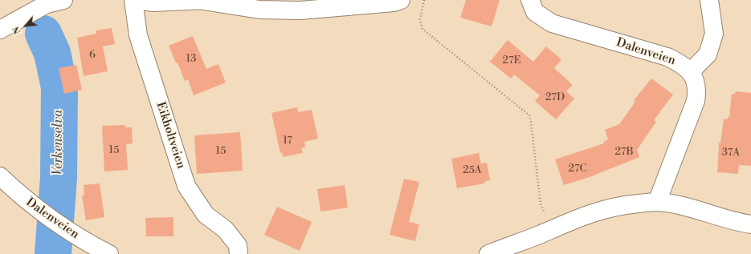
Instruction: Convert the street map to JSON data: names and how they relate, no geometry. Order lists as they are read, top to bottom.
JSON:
{
  "streets": {
    "street": ["Dalenveien", "Eikholtveien"]
  },
  "water": ["Verkenselva"],
  "house_numbers": [
    "6",
    "13",
    "27E",
    "27D",
    "17",
    "15",
    "15",
    "27B",
    "37A",
    "27C",
    "25A"
  ],
  "north": "bottom left"
}
